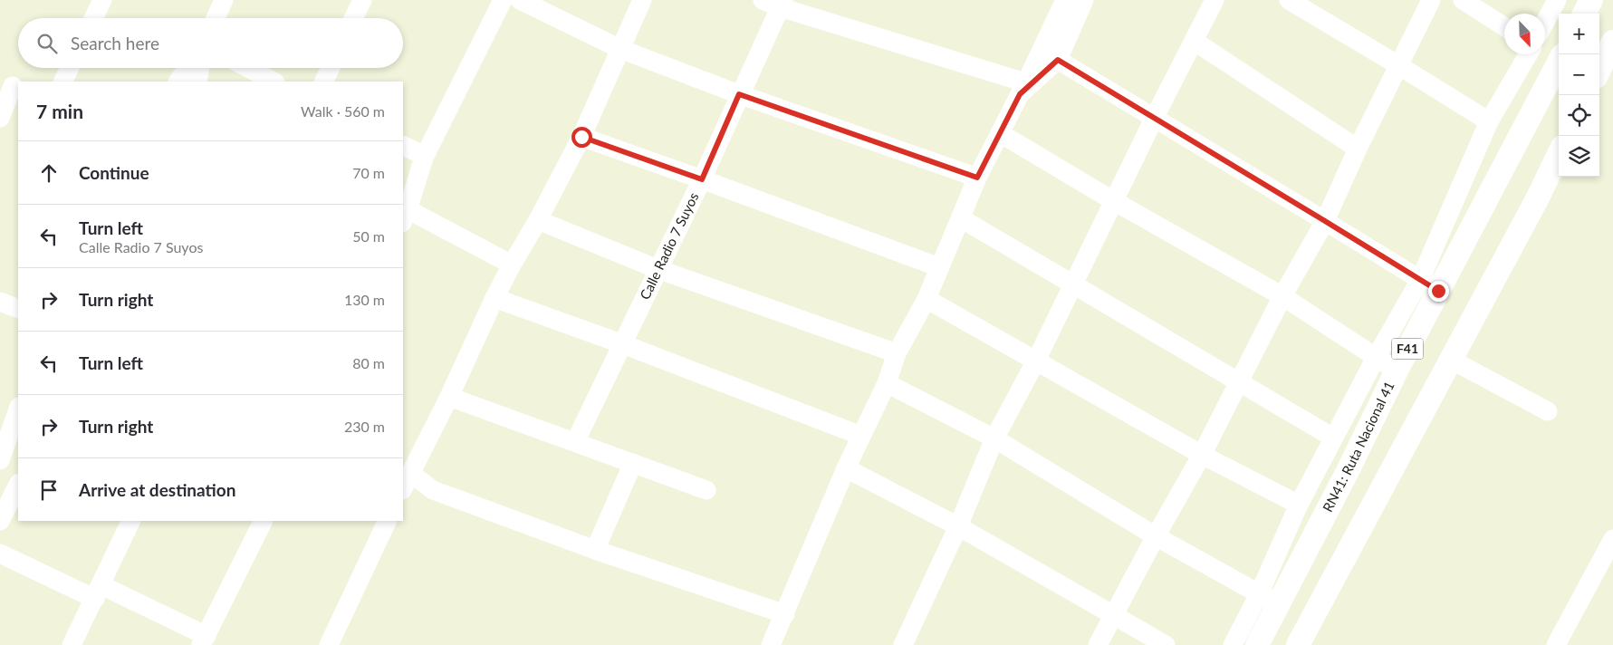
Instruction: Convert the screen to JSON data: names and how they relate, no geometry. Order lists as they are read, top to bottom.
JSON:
{
  "streets": {
    "main road": ["F41", "RN41: Ruta Nacional 41"],
    "street": ["Calle Radio 7 Suyos"]
  },
  "north": "bottom right",
  "page": {
    "map_buttons": ["+", "−"],
    "search": "Search here",
    "heading": ["7 min", "Walk · 560 m"],
    "list": [
      ["Continue", "70 m"],
      ["Turn left", "Calle Radio 7 Suyos", "50 m"],
      ["Turn right", "130 m"],
      ["Turn left", "80 m"],
      ["Turn right", "230 m"],
      "Arrive at destination"
    ]
  }
}
